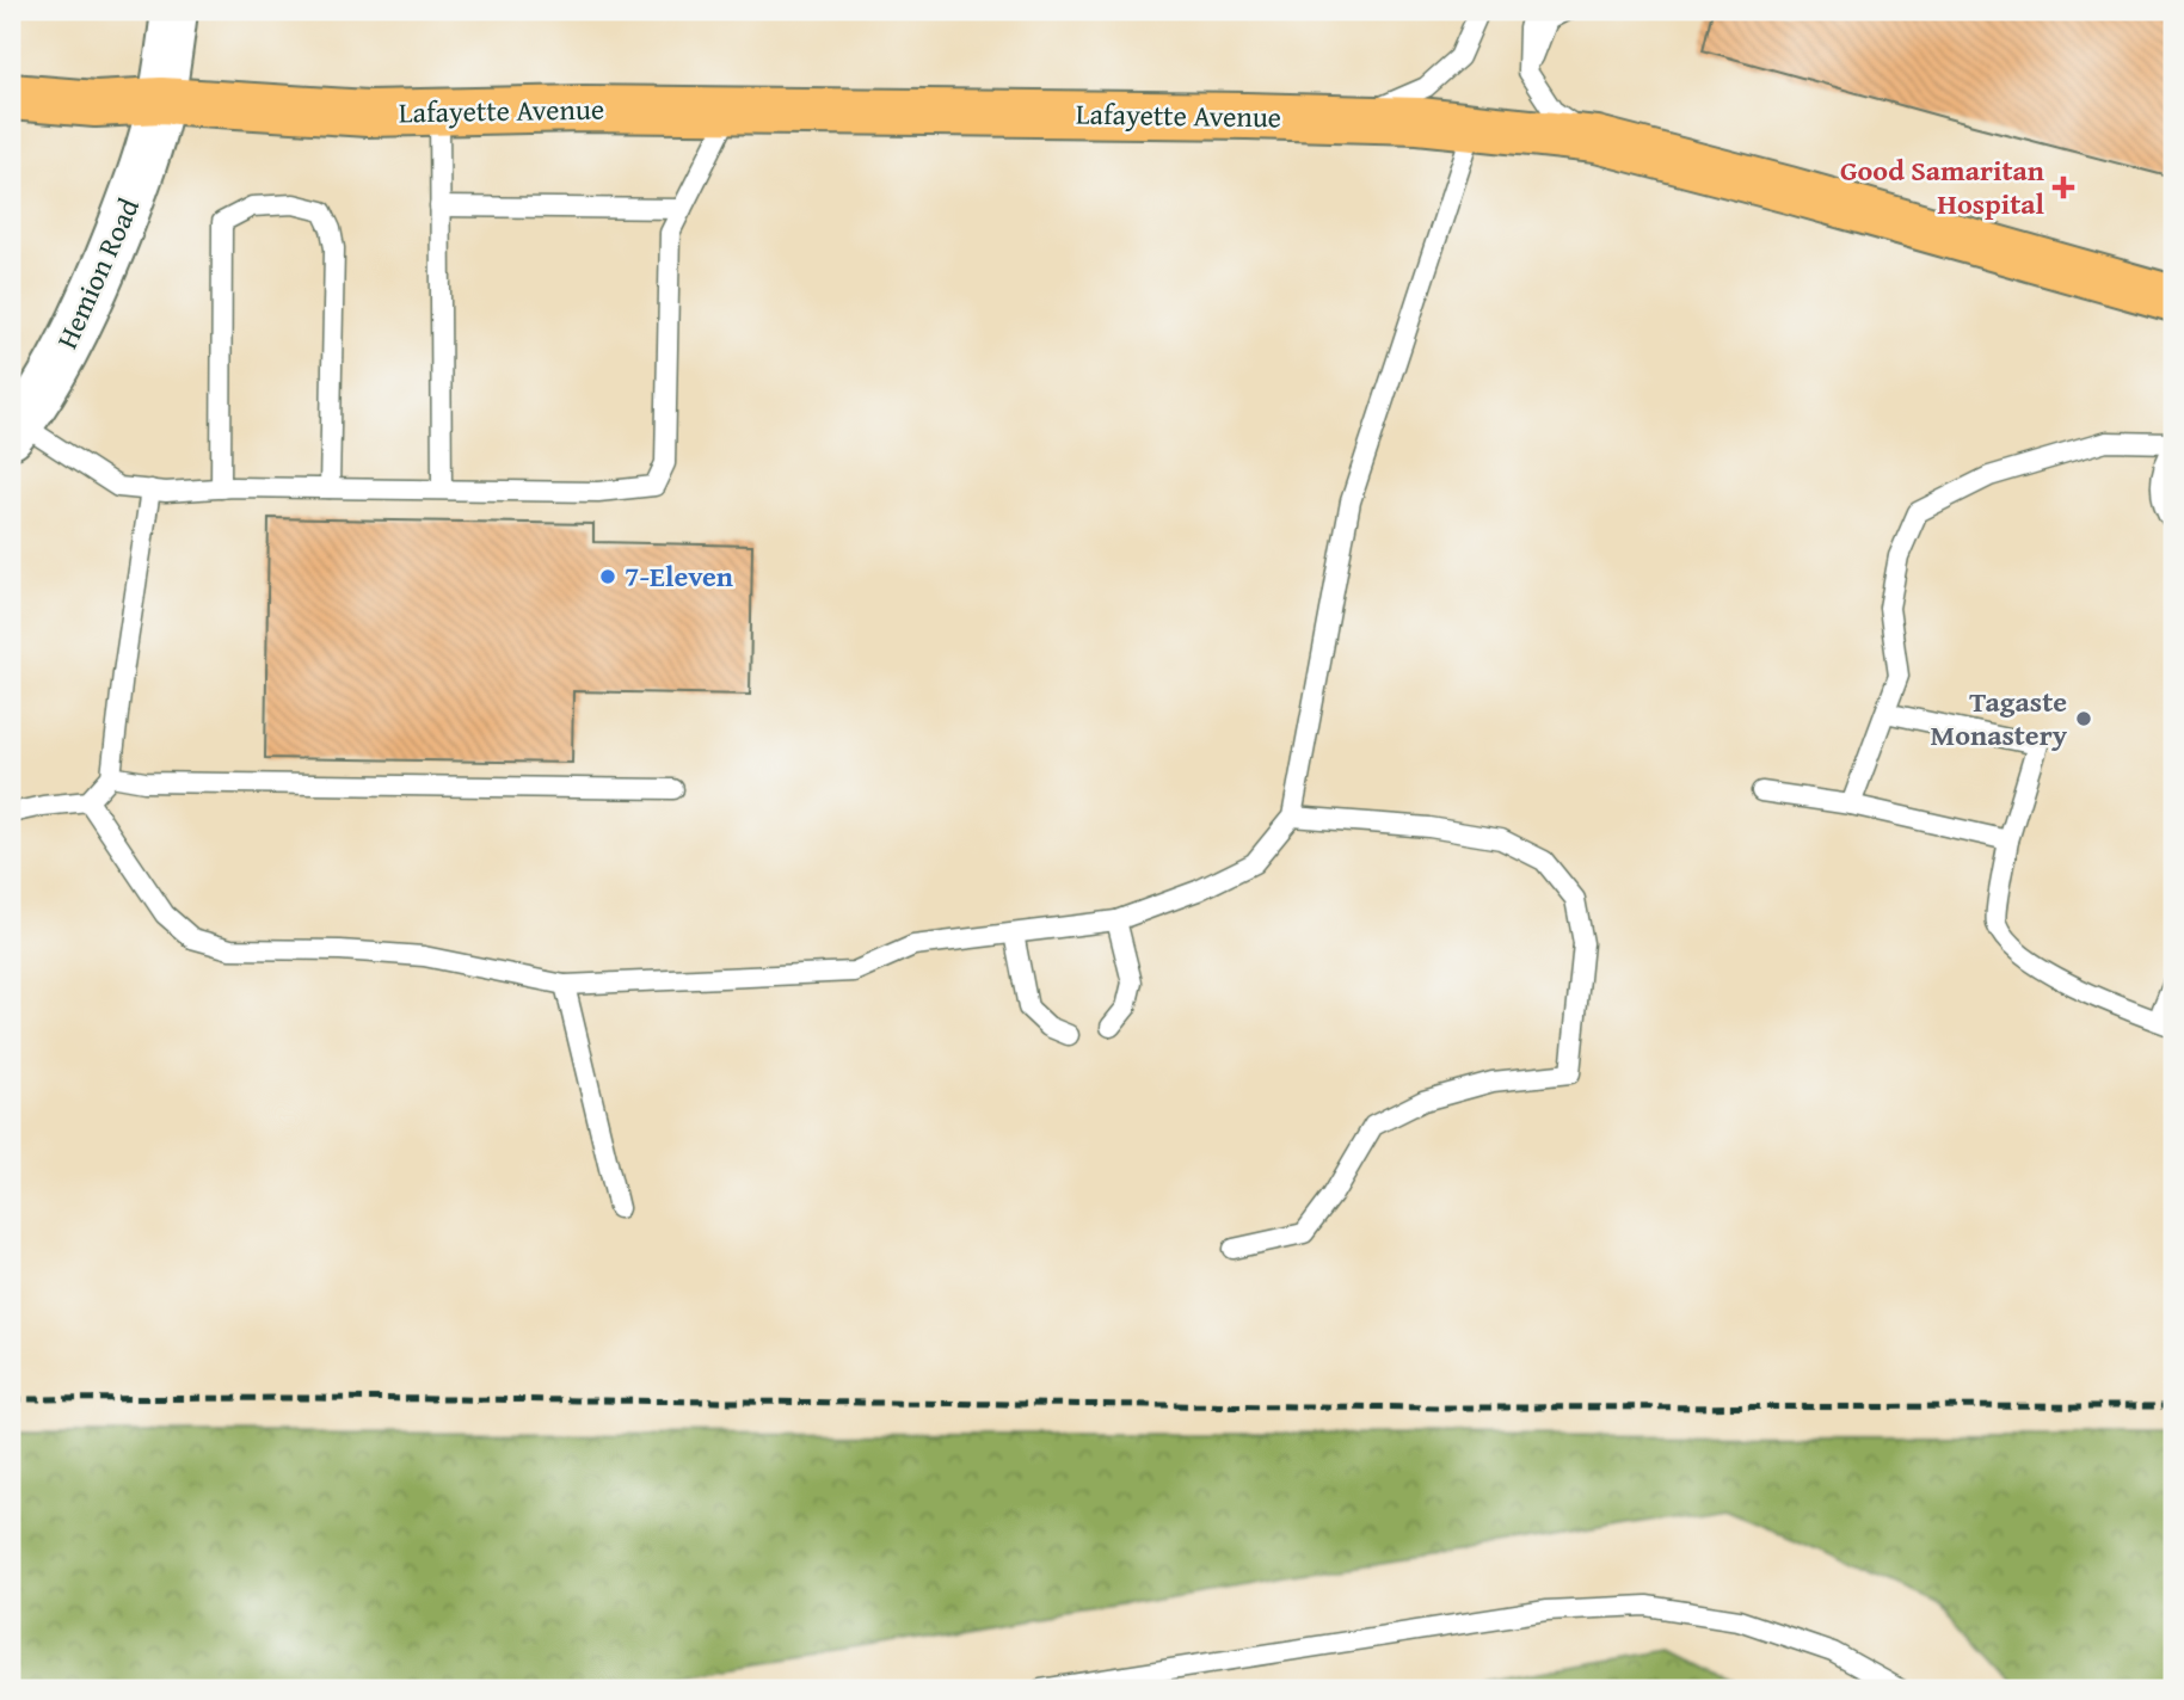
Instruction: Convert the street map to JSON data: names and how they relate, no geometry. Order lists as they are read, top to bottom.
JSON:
{
  "streets": {
    "main road": ["Lafayette Avenue"],
    "street": ["Hemion Road"]
  },
  "crossings": [
    ["Lafayette Avenue", "Hemion Road"]
  ],
  "places": {
    "health": ["Good Samaritan Hospital"],
    "other": ["7-Eleven", "Tagaste Monastery"]
  }
}
